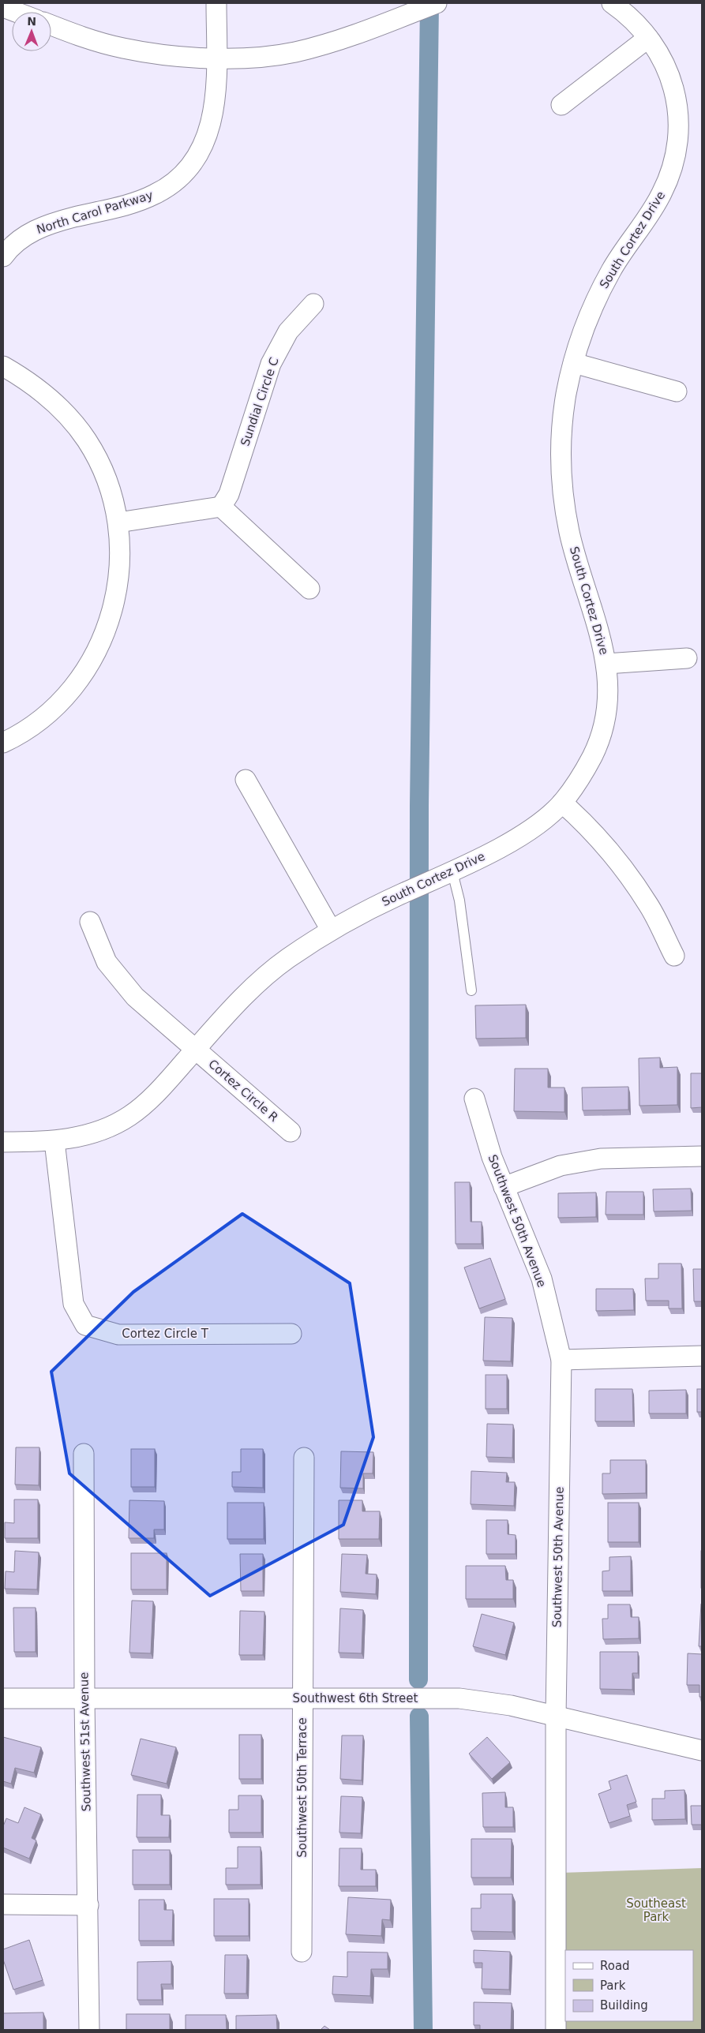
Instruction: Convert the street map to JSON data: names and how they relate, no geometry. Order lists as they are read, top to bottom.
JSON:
{
  "streets": {
    "street": [
      "North Carol Parkway",
      "South Cortez Drive",
      "Sundial Circle C",
      "Cortez Circle R",
      "Southwest 50th Avenue",
      "Cortez Circle T",
      "Southwest 6th Street",
      "Southwest 51st Avenue",
      "Southwest 50th Terrace"
    ]
  },
  "crossings": [
    ["South Cortez Drive", "Cortez Circle R"],
    ["South Cortez Drive", "Cortez Circle T"],
    ["Southwest 50th Avenue", "Southwest 6th Street"],
    ["Southwest 6th Street", "Southwest 51st Avenue"],
    ["Southwest 6th Street", "Southwest 50th Terrace"]
  ],
  "parks": ["Southeast Park"],
  "legend": ["Road", "Park", "Building"],
  "north": "top"
}
